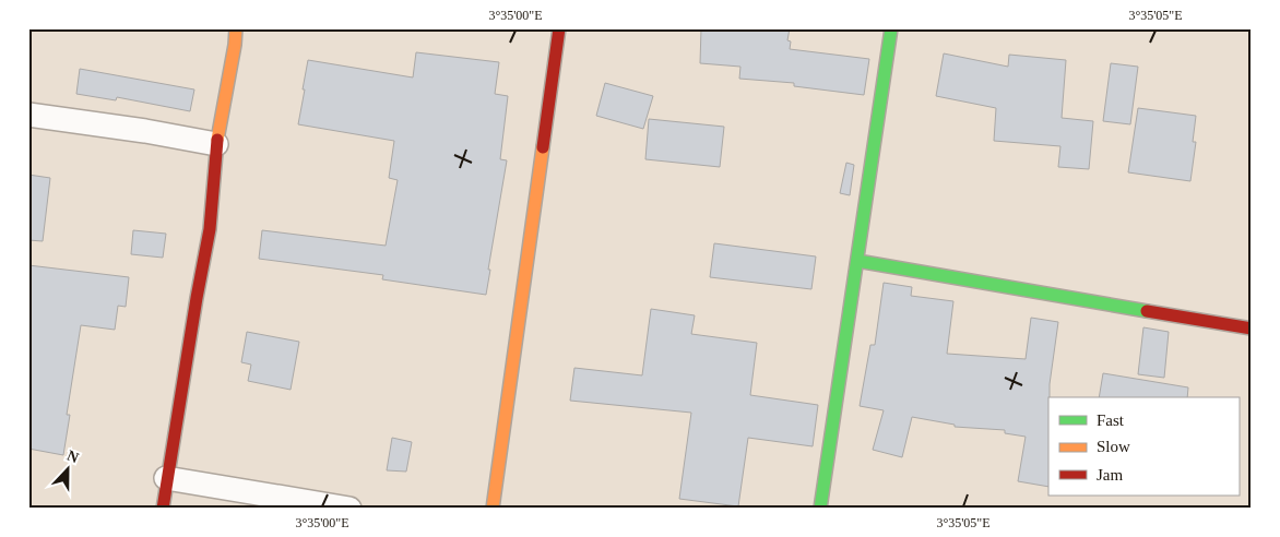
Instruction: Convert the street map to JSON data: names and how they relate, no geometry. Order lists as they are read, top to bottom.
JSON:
{
  "legend": ["Fast", "Slow", "Jam"],
  "north": "top",
  "coordinates": ["3°35'00\"E", "3°35'05\"E"]
}
